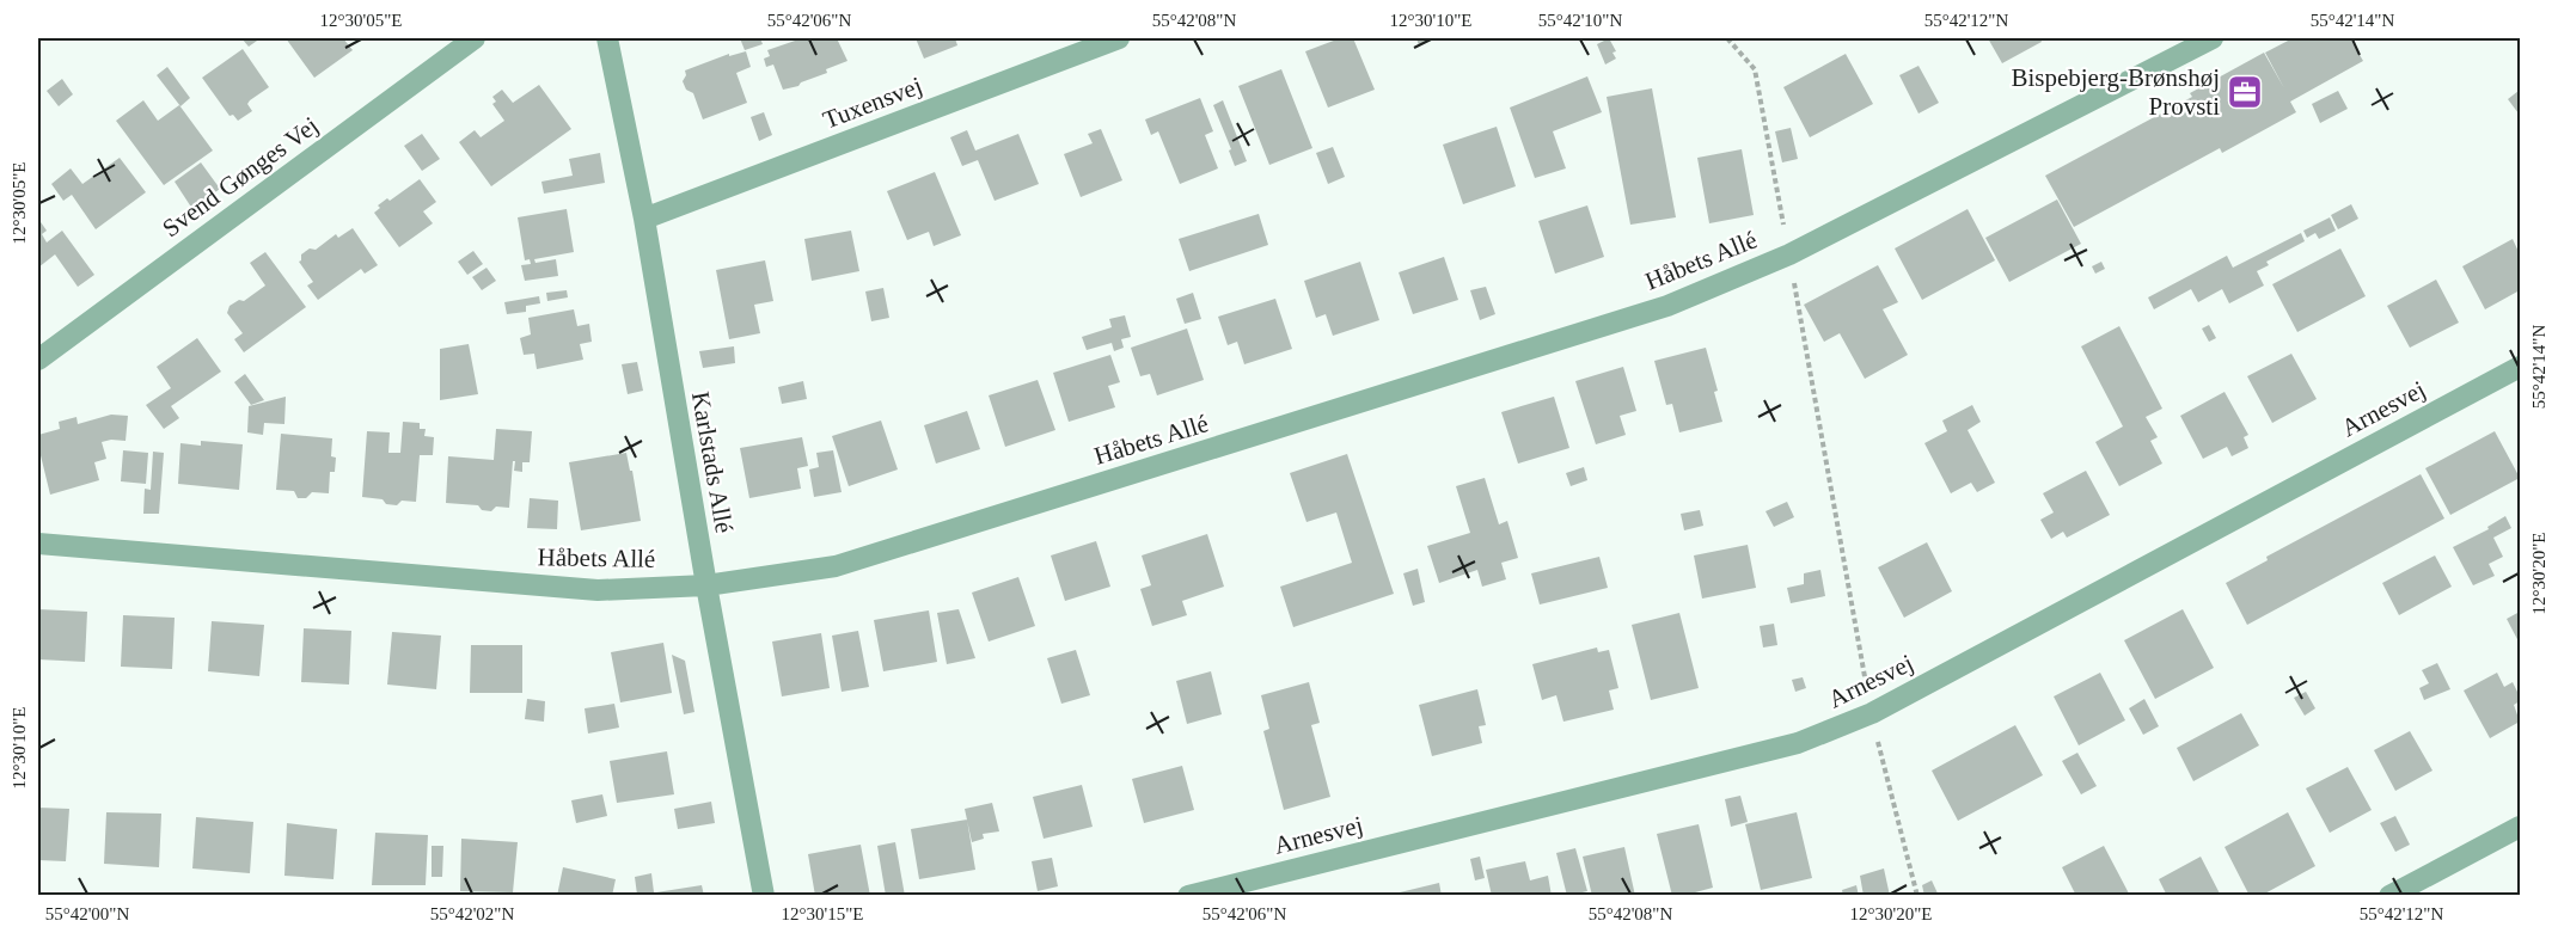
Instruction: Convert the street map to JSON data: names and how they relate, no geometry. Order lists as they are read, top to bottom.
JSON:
{
  "streets": {
    "street": [
      "Tuxensvej",
      "Svend Gønges Vej",
      "Håbets Allé",
      "Arnesvej",
      "Karlstads Allé"
    ]
  },
  "crossings": [
    ["Tuxensvej", "Karlstads Allé"],
    ["Håbets Allé", "Karlstads Allé"]
  ],
  "places": {
    "office": ["Bispebjerg-Brønshøj Provsti"]
  },
  "coordinates": [
    "12°30'05\"E",
    "55°42'06\"N",
    "55°42'08\"N",
    "12°30'10\"E",
    "55°42'10\"N",
    "55°42'12\"N",
    "55°42'14\"N",
    "12°30'20\"E",
    "55°42'00\"N",
    "55°42'02\"N",
    "12°30'15\"E"
  ]
}
